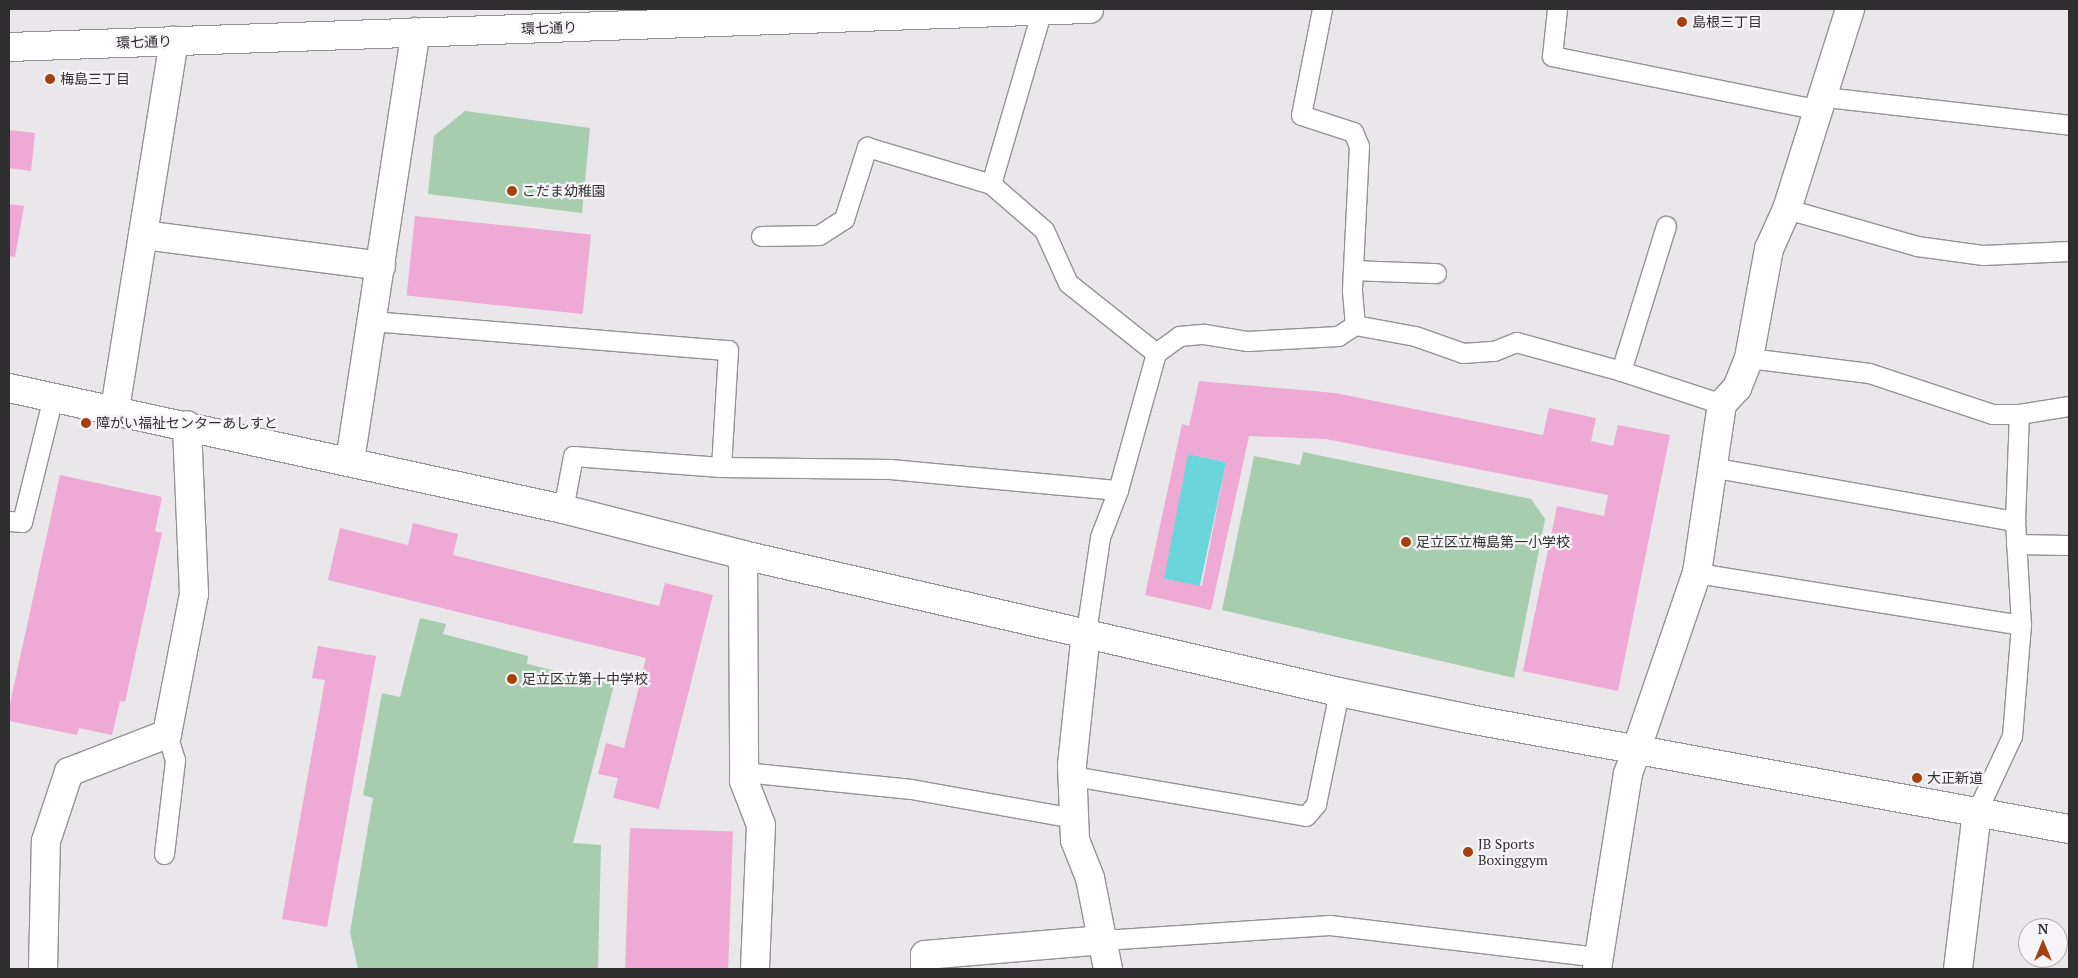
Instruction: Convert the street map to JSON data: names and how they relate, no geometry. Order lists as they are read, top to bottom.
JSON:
{
  "streets": {
    "street": ["環七通り"]
  },
  "places": [
    "島根三丁目",
    "梅島三丁目",
    "こだま幼稚園",
    "障がい福祉センターあしすと",
    "足立区立梅島第一小学校",
    "足立区立第十中学校",
    "大正新道",
    "JB Sports Boxinggym"
  ],
  "north": "top"
}
